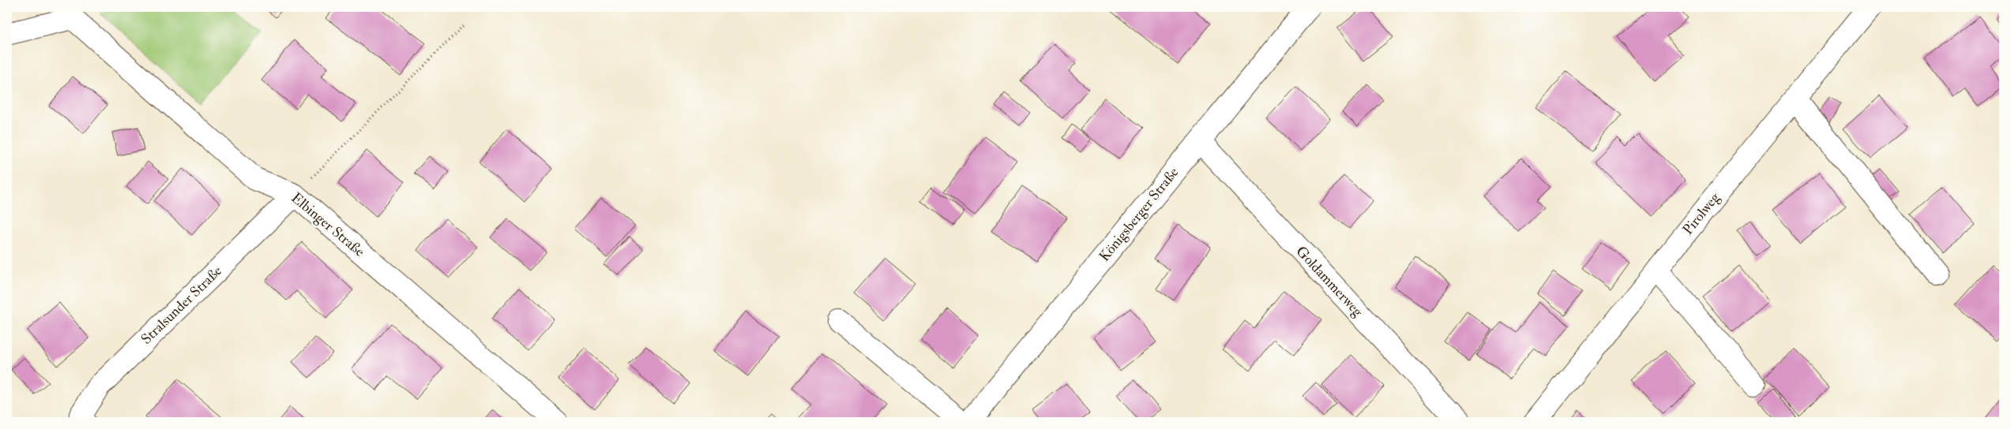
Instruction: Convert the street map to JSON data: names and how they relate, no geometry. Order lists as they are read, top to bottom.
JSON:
{
  "streets": {
    "street": [
      "Pirolweg",
      "Königsberger Straße",
      "Elbinger Straße",
      "Goldammerweg",
      "Stralsunder Straße"
    ]
  },
  "crossings": [
    ["Königsberger Straße", "Goldammerweg"],
    ["Elbinger Straße", "Stralsunder Straße"]
  ]
}
